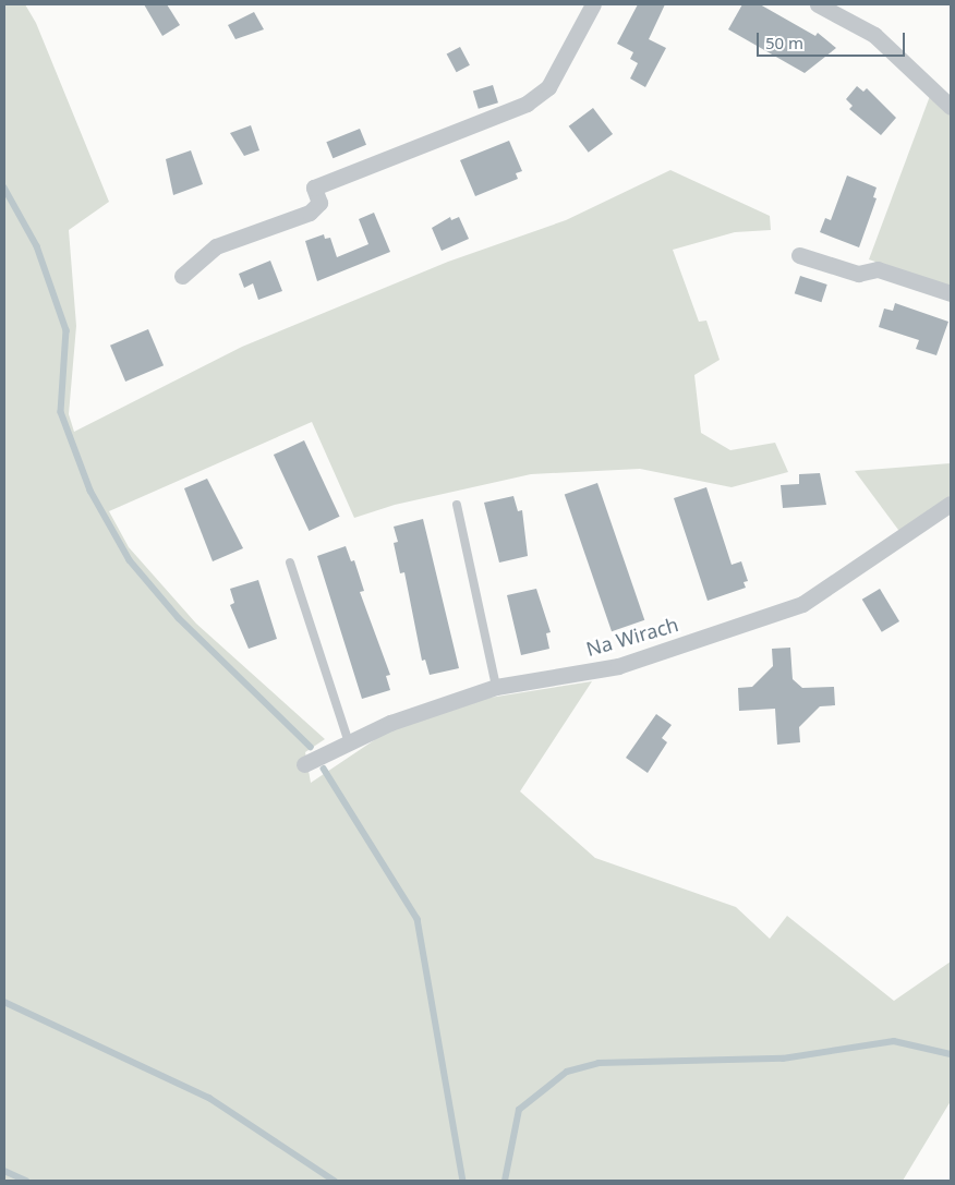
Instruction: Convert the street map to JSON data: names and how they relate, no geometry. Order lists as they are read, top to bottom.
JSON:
{
  "streets": {
    "street": ["Na Wirach"]
  },
  "scale_bar": "50 m"
}
